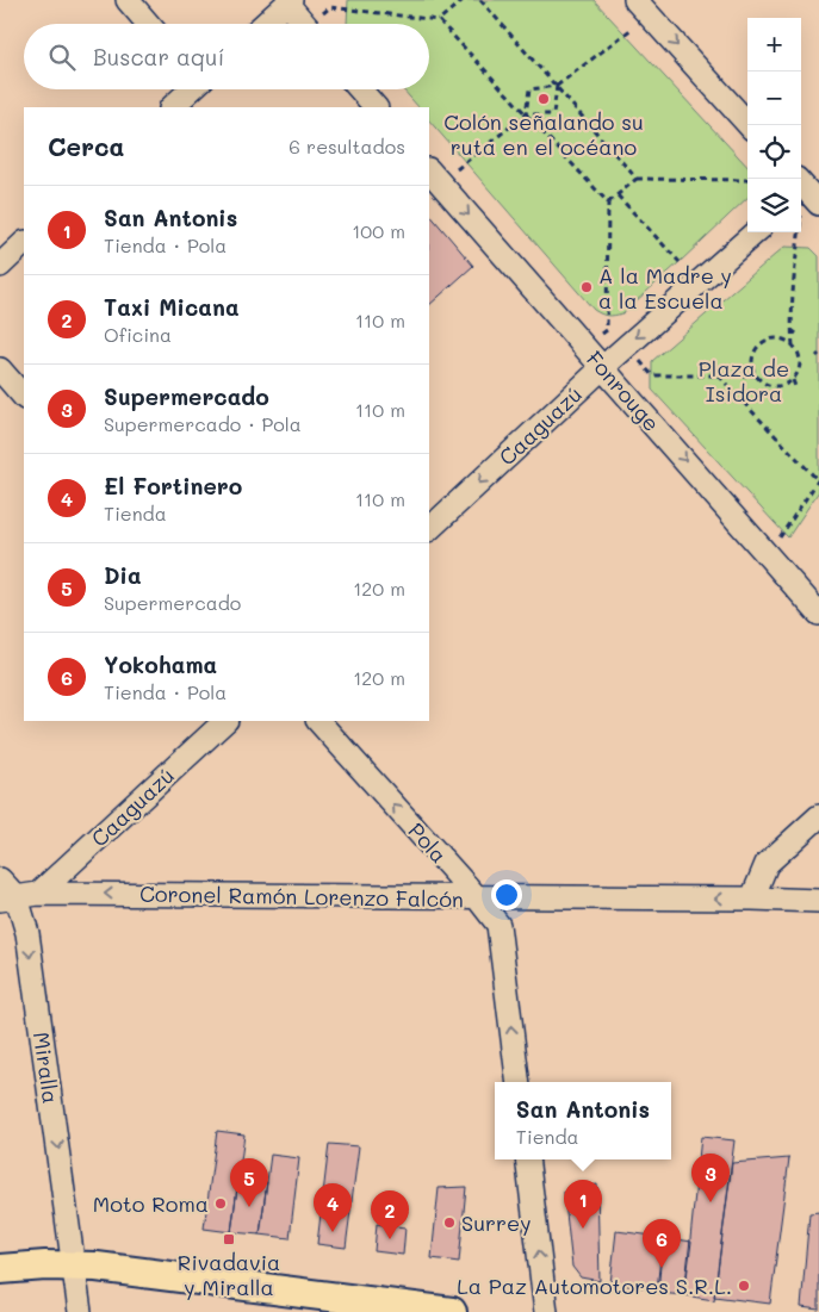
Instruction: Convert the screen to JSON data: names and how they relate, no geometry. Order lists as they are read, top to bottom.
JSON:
{
  "streets": {
    "street": [
      "Fonrouge",
      "Caaguazú",
      "Pola",
      "Coronel Ramón Lorenzo Falcón",
      "Miralla"
    ]
  },
  "crossings": [
    ["Fonrouge", "Caaguazú"],
    ["Caaguazú", "Coronel Ramón Lorenzo Falcón"],
    ["Caaguazú", "Miralla"],
    ["Pola", "Coronel Ramón Lorenzo Falcón"],
    ["Coronel Ramón Lorenzo Falcón", "Miralla"]
  ],
  "one_way": [
    "Fonrouge",
    "Caaguazú",
    "Pola",
    "Coronel Ramón Lorenzo Falcón",
    "Miralla"
  ],
  "parks": ["Plaza de Isidora"],
  "places": {
    "other": [
      "Colón señalando su ruta en el océano",
      "A la Madre y a la Escuela",
      "Moto Roma",
      "Surrey",
      "La Paz Automotores S.R.L."
    ],
    "transit": ["Rivadavia y Miralla"]
  },
  "page": {
    "map_buttons": ["+", "−"],
    "search": "Buscar aquí",
    "heading": ["Cerca", "6 resultados"],
    "list": [
      {
        "mark": "1",
        "name": "San Antonis",
        "note": "Tienda · Pola",
        "value": "100 m"
      },
      {
        "mark": "2",
        "name": "Taxi Micana",
        "note": "Oficina",
        "value": "110 m"
      },
      {
        "mark": "3",
        "name": "Supermercado",
        "note": "Supermercado · Pola",
        "value": "110 m"
      },
      {
        "mark": "4",
        "name": "El Fortinero",
        "note": "Tienda",
        "value": "110 m"
      },
      {
        "mark": "5",
        "name": "Dia",
        "note": "Supermercado",
        "value": "120 m"
      },
      {
        "mark": "6",
        "name": "Yokohama",
        "note": "Tienda · Pola",
        "value": "120 m"
      }
    ],
    "popup": ["San Antonis", "Tienda"],
    "pins": [
      "3",
      "5",
      "1",
      "4",
      "2",
      "6"
    ]
  }
}
